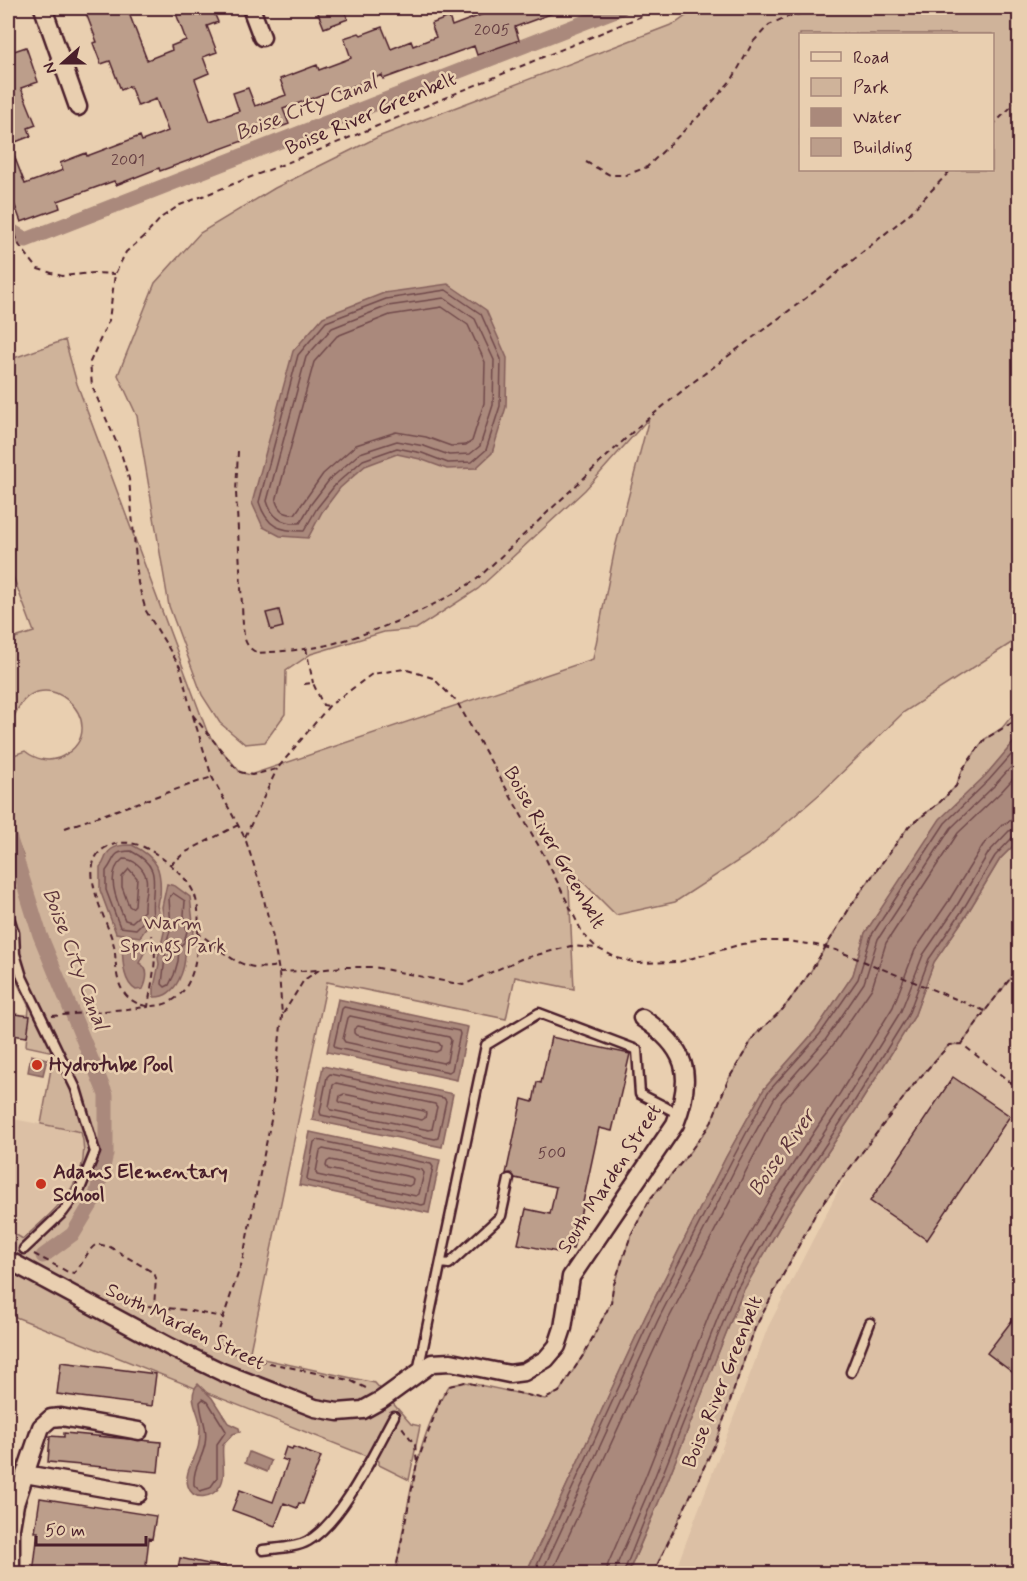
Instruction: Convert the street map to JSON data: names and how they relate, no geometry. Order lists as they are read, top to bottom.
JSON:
{
  "streets": {
    "street": ["South Marden Street"],
    "path": ["Boise River Greenbelt"]
  },
  "crossings": [
    ["Boise River Greenbelt", "South Marden Street"]
  ],
  "water": ["Boise City Canal", "Boise River"],
  "parks": ["Warm Springs Park"],
  "places": ["Hydrotube Pool", "Adams Elementary School"],
  "house_numbers": ["2005", "2001", "500"],
  "legend": [
    "Road",
    "Park",
    "Water",
    "Building"
  ],
  "scale_bar": "50 m",
  "north": "left"
}
